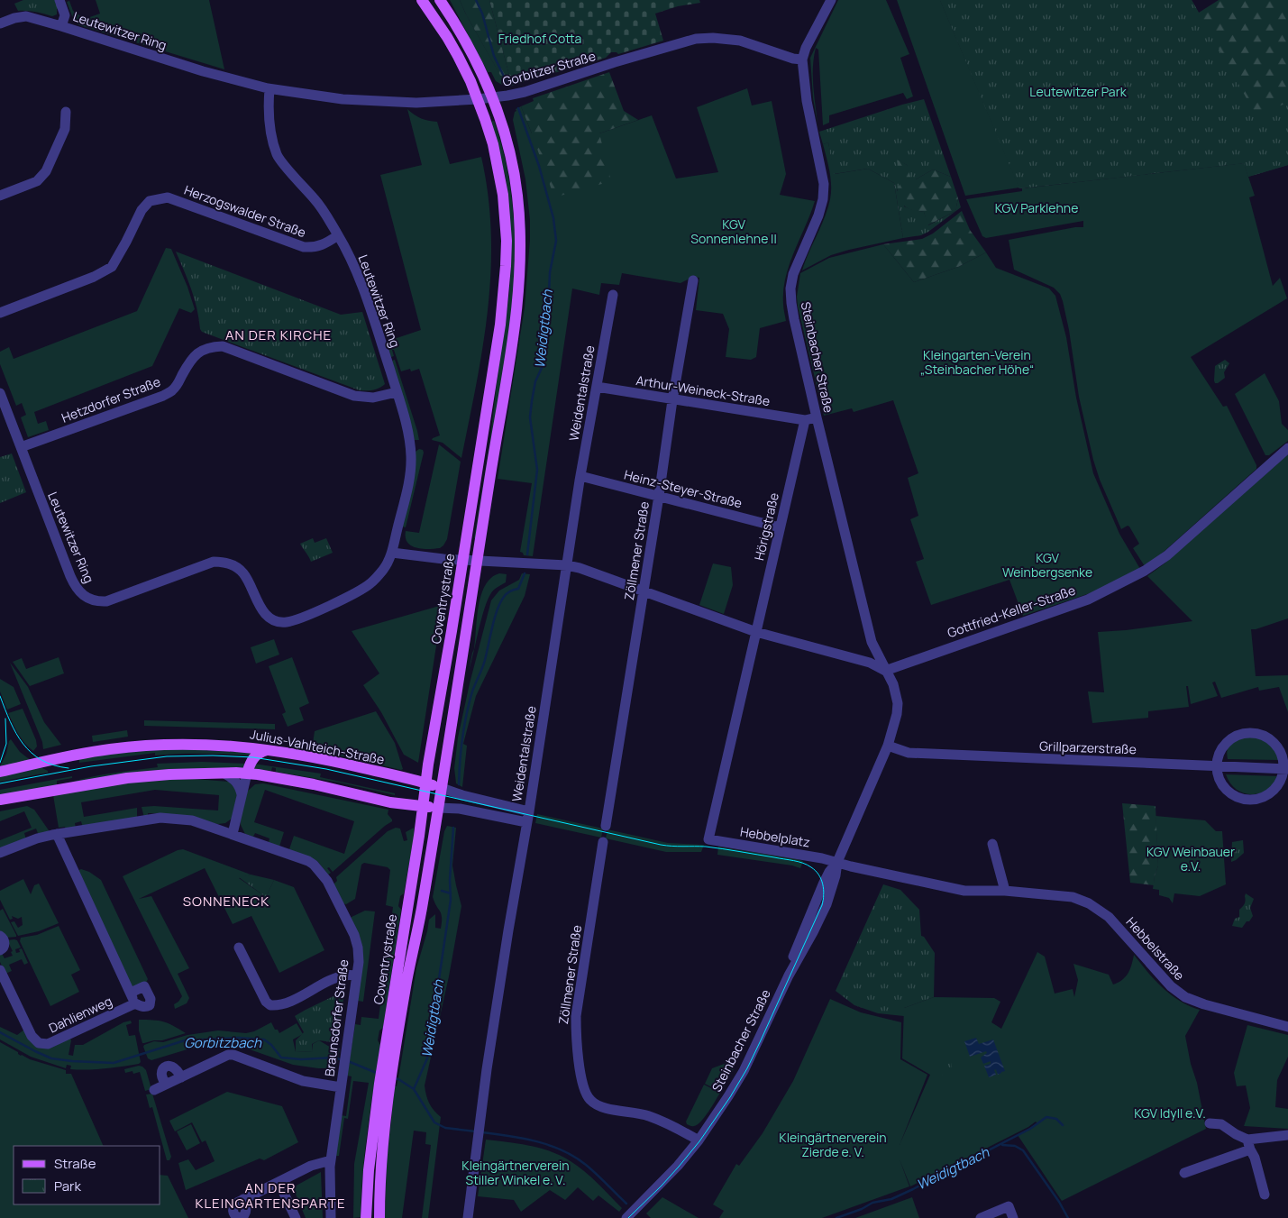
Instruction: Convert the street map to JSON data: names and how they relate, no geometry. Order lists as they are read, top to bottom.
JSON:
{
  "streets": {
    "main road": ["Coventrystraße", "Julius-Vahlteich-Straße"],
    "street": [
      "Leutewitzer Ring",
      "Gorbitzer Straße",
      "Herzogswalder Straße",
      "Steinbacher Straße",
      "Arthur-Weineck-Straße",
      "Weidentalstraße",
      "Hetzdorfer Straße",
      "Heinz-Steyer-Straße",
      "Hörigstraße",
      "Zöllmener Straße",
      "Gottfried-Keller-Straße",
      "Grillparzerstraße",
      "Hebbelplatz",
      "Hebbelstraße",
      "Dahlienweg",
      "Braunsdorfer Straße"
    ]
  },
  "crossings": [
    ["Leutewitzer Ring", "Gorbitzer Straße"],
    ["Leutewitzer Ring", "Herzogswalder Straße"],
    ["Leutewitzer Ring", "Hetzdorfer Straße"],
    ["Gorbitzer Straße", "Steinbacher Straße"],
    ["Gorbitzer Straße", "Coventrystraße"],
    ["Steinbacher Straße", "Zöllmener Straße"],
    ["Steinbacher Straße", "Gottfried-Keller-Straße"],
    ["Steinbacher Straße", "Grillparzerstraße"],
    ["Steinbacher Straße", "Hebbelplatz"],
    ["Steinbacher Straße", "Hebbelstraße"],
    ["Arthur-Weineck-Straße", "Weidentalstraße"],
    ["Arthur-Weineck-Straße", "Hörigstraße"],
    ["Arthur-Weineck-Straße", "Zöllmener Straße"],
    ["Weidentalstraße", "Heinz-Steyer-Straße"],
    ["Heinz-Steyer-Straße", "Hörigstraße"],
    ["Heinz-Steyer-Straße", "Zöllmener Straße"],
    ["Hörigstraße", "Hebbelplatz"],
    ["Coventrystraße", "Julius-Vahlteich-Straße"],
    ["Hebbelplatz", "Hebbelstraße"]
  ],
  "districts": ["AN DER KIRCHE", "SONNENECK", "AN DER KLEINGARTENSPARTE"],
  "water": ["Weidigtbach", "Gorbitzbach"],
  "parks": [
    "Friedhof Cotta",
    "Leutewitzer Park",
    "KGV Parklehne",
    "KGV Sonnenlehne II",
    "Kleingarten-Verein „Steinbacher Höhe“",
    "KGV Weinbergsenke",
    "KGV Weinbauer e.V.",
    "KGV Idyll e.V.",
    "Kleingärtnerverein Zierde e. V.",
    "Kleingärtnerverein Stiller Winkel e. V."
  ],
  "legend": ["Straße", "Park"]
}
